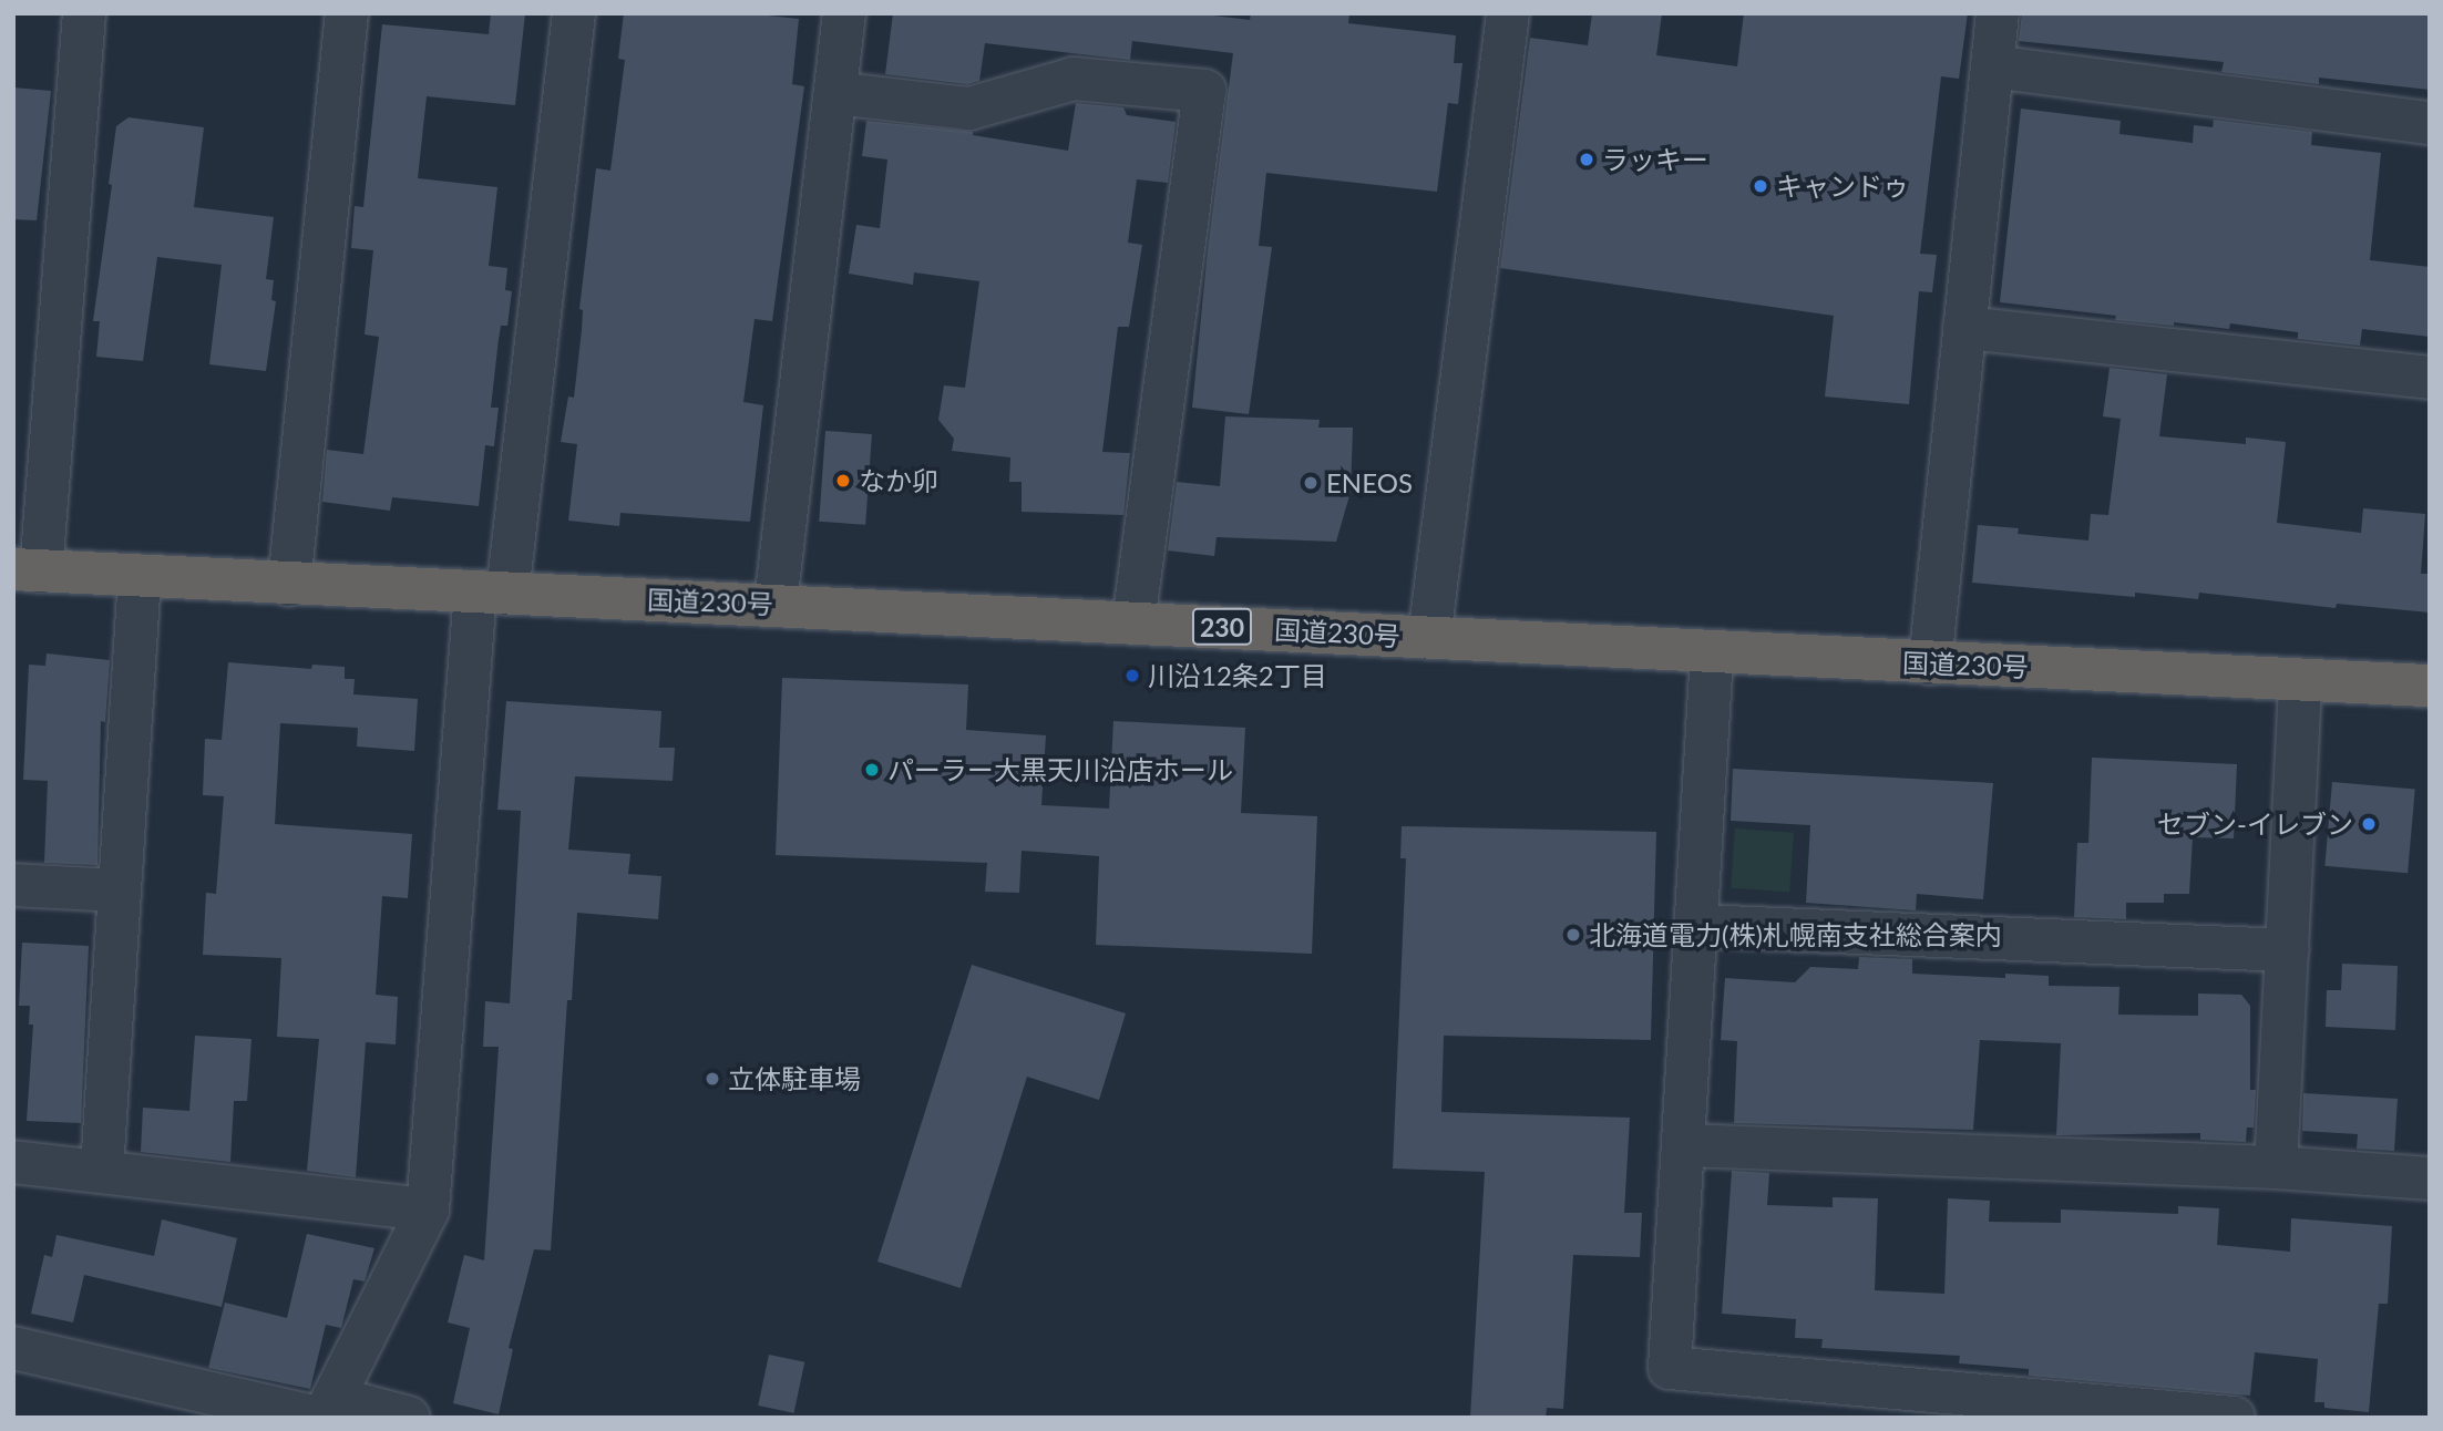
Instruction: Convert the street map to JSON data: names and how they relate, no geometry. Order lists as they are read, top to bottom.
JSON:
{
  "streets": {
    "highway": ["国道230号", "230"]
  },
  "places": [
    "ラッキー",
    "キャンドゥ",
    "なか卯",
    "ENEOS",
    "川沿12条2丁目",
    "パーラー大黒天川沿店ホール",
    "セブン-イレブン",
    "北海道電力(株)札幌南支社総合案内",
    "立体駐車場"
  ]
}
